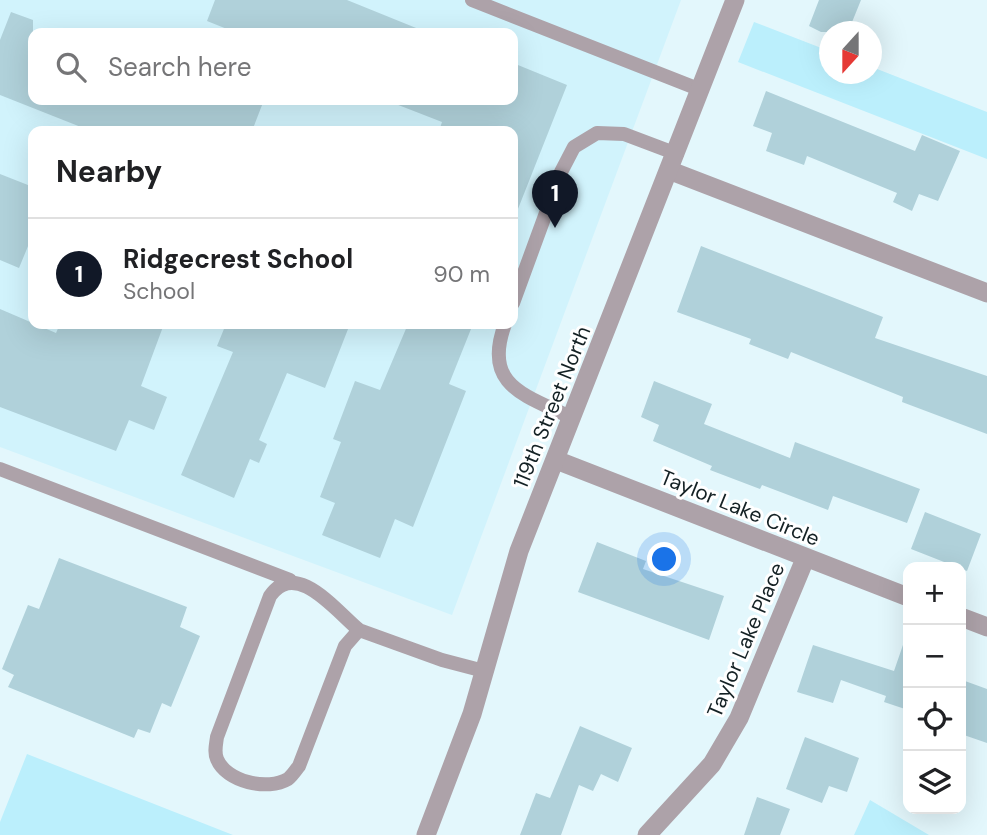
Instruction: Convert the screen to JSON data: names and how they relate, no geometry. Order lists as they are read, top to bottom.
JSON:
{
  "streets": {
    "street": ["119th Street North", "Taylor Lake Circle", "Taylor Lake Place"]
  },
  "crossings": [
    ["119th Street North", "Taylor Lake Circle"],
    ["Taylor Lake Circle", "Taylor Lake Place"]
  ],
  "north": "bottom",
  "page": {
    "search": "Search here",
    "heading": "Nearby",
    "pins": "1",
    "list": [
      {
        "mark": "1",
        "name": "Ridgecrest School",
        "note": "School",
        "value": "90 m"
      }
    ],
    "map_buttons": ["+", "−"]
  }
}
